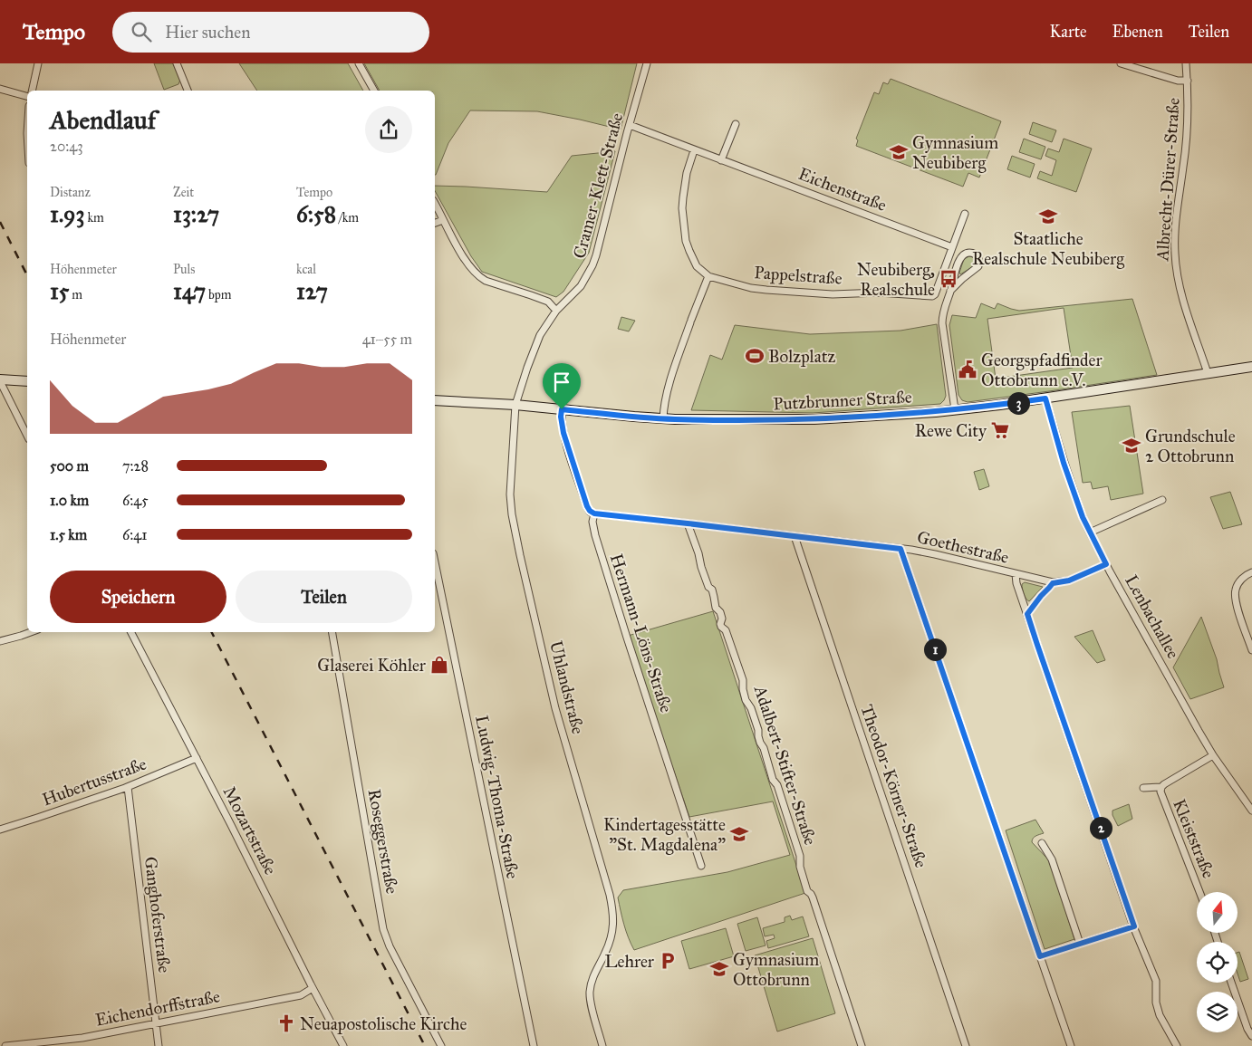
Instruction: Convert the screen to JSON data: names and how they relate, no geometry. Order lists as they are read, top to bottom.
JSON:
{
  "streets": {
    "main road": ["Putzbrunner Straße"],
    "street": [
      "Albrecht-Dürer-Straße",
      "Cramer-Klett-Straße",
      "Eichenstraße",
      "Pappelstraße",
      "Goethestraße",
      "Lenbachallee",
      "Hermann-Löns-Straße",
      "Uhlandstraße",
      "Adalbert-Stifter-Straße",
      "Hubertusstraße",
      "Theodor-Körner-Straße",
      "Ludwig-Thoma-Straße",
      "Mozartstraße",
      "Kleiststraße",
      "Roseggerstraße",
      "Ganghoferstraße",
      "Eichendorffstraße"
    ]
  },
  "crossings": [
    ["Albrecht-Dürer-Straße", "Putzbrunner Straße"],
    ["Cramer-Klett-Straße", "Eichenstraße"],
    ["Cramer-Klett-Straße", "Putzbrunner Straße"],
    ["Cramer-Klett-Straße", "Uhlandstraße"],
    ["Eichenstraße", "Pappelstraße"],
    ["Putzbrunner Straße", "Lenbachallee"],
    ["Putzbrunner Straße", "Hermann-Löns-Straße"],
    ["Putzbrunner Straße", "Uhlandstraße"],
    ["Goethestraße", "Lenbachallee"],
    ["Goethestraße", "Hermann-Löns-Straße"],
    ["Goethestraße", "Adalbert-Stifter-Straße"],
    ["Goethestraße", "Theodor-Körner-Straße"],
    ["Lenbachallee", "Kleiststraße"],
    ["Hubertusstraße", "Mozartstraße"],
    ["Hubertusstraße", "Ganghoferstraße"],
    ["Mozartstraße", "Eichendorffstraße"],
    ["Ganghoferstraße", "Eichendorffstraße"]
  ],
  "places": {
    "school or university": [
      "Gymnasium Neubiberg",
      "Staatliche Realschule Neubiberg",
      "Grundschule 2 Ottobrunn",
      "Kindertagesstätte \"St. Magdalena\"",
      "Gymnasium Ottobrunn"
    ],
    "bus stop": ["Neubiberg, Realschule"],
    "sports": ["Bolzplatz"],
    "public building": ["Georgspfadfinder Ottobrunn e.V."],
    "supermarket": ["Rewe City"],
    "shop": ["Glaserei Köhler"],
    "parking": ["Lehrer"],
    "church": ["Neuapostolische Kirche"]
  },
  "north": "top",
  "page": {
    "header": "Tempo",
    "search": "Hier suchen",
    "nav": ["Karte", "Ebenen", "Teilen"],
    "heading": ["Abendlauf", "20:43"],
    "stats": [
      ["Distanz", "1.93 km"],
      ["Zeit", "13:27"],
      ["Tempo", "6:58 /km"],
      ["Höhenmeter", "15 m"],
      ["Puls", "147 bpm"],
      ["kcal", "127"]
    ],
    "chart": ["Höhenmeter", "41–55 m"],
    "pins": ["3", "1", "2"],
    "list": [
      {
        "name": "500 m",
        "note": "7:28"
      },
      {
        "name": "1.0 km",
        "note": "6:45"
      },
      {
        "name": "1.5 km",
        "note": "6:41"
      }
    ],
    "buttons": ["Speichern", "Teilen"]
  }
}
